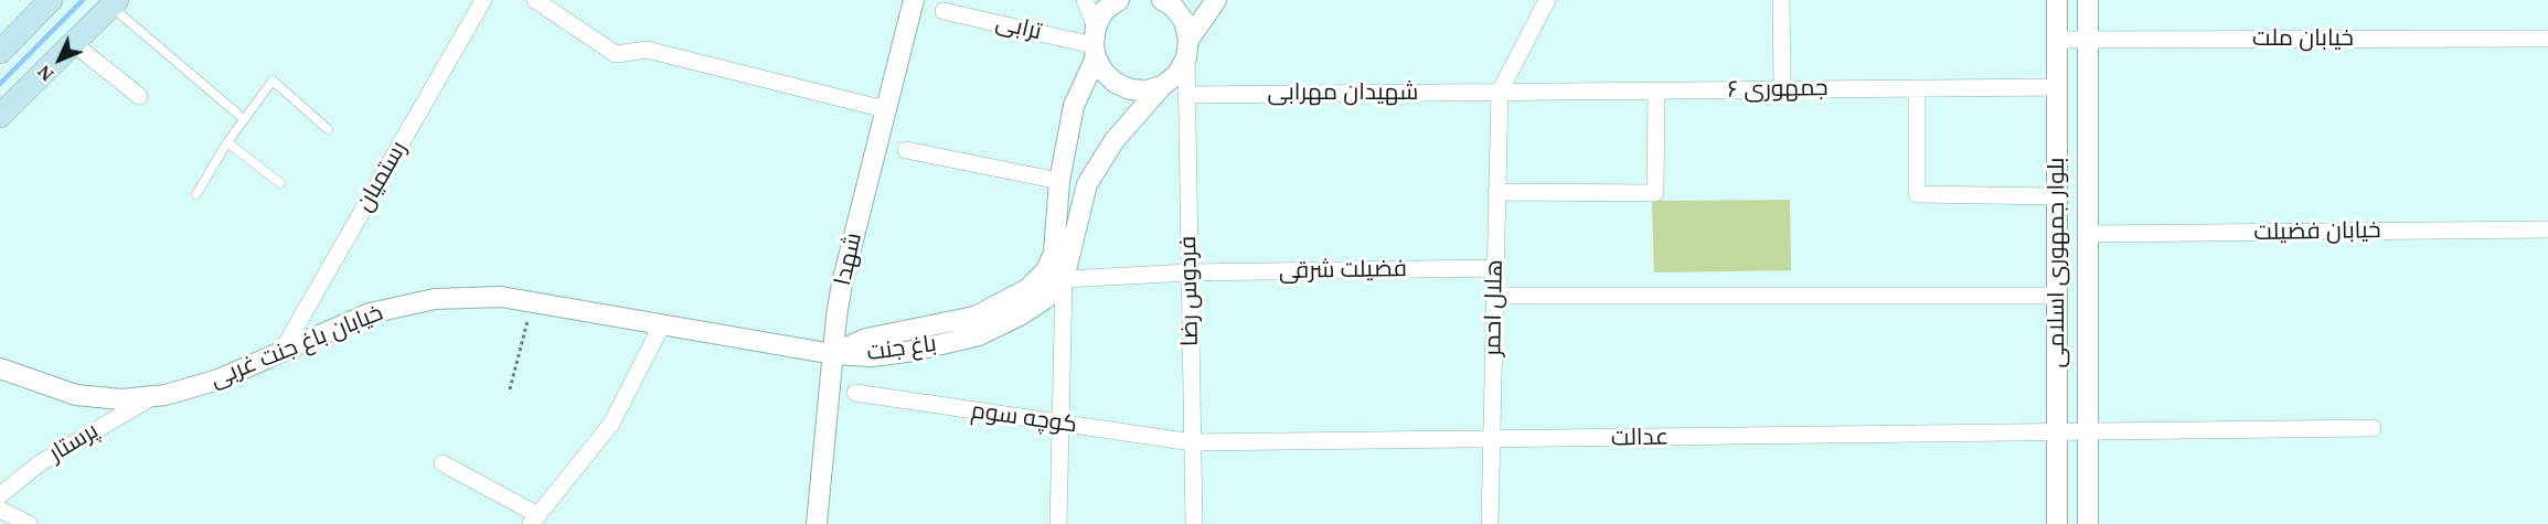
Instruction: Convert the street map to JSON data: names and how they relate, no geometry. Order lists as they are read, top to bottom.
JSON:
{
  "streets": {
    "street": [
      "ترابی",
      "خیابان ملت",
      "جمهوری ۶",
      "شهیدان مهرابی",
      "رستمیان",
      "خیابان فضیلت",
      "شهدا",
      "بلوار جمهوری اسلامی",
      "فضیلت شرقی",
      "فردوس رضا",
      "هلال احمر",
      "خیابان باغ جنت غربی",
      "باغ جنت",
      "کوچه سوم",
      "عدالت",
      "پرستار"
    ]
  },
  "crossings": [
    ["ترابی", "باغ جنت"],
    ["خیابان ملت", "بلوار جمهوری اسلامی"],
    ["جمهوری ۶", "شهیدان مهرابی"],
    ["جمهوری ۶", "بلوار جمهوری اسلامی"],
    ["جمهوری ۶", "هلال احمر"],
    ["شهیدان مهرابی", "فردوس رضا"],
    ["شهیدان مهرابی", "هلال احمر"],
    ["رستمیان", "خیابان باغ جنت غربی"],
    ["خیابان فضیلت", "بلوار جمهوری اسلامی"],
    ["شهدا", "خیابان باغ جنت غربی"],
    ["شهدا", "باغ جنت"],
    ["بلوار جمهوری اسلامی", "عدالت"],
    ["فضیلت شرقی", "فردوس رضا"],
    ["فضیلت شرقی", "هلال احمر"],
    ["فضیلت شرقی", "باغ جنت"],
    ["فردوس رضا", "کوچه سوم"],
    ["فردوس رضا", "عدالت"],
    ["هلال احمر", "عدالت"],
    ["خیابان باغ جنت غربی", "باغ جنت"],
    ["خیابان باغ جنت غربی", "پرستار"],
    ["کوچه سوم", "عدالت"]
  ],
  "north": "bottom left"
}
